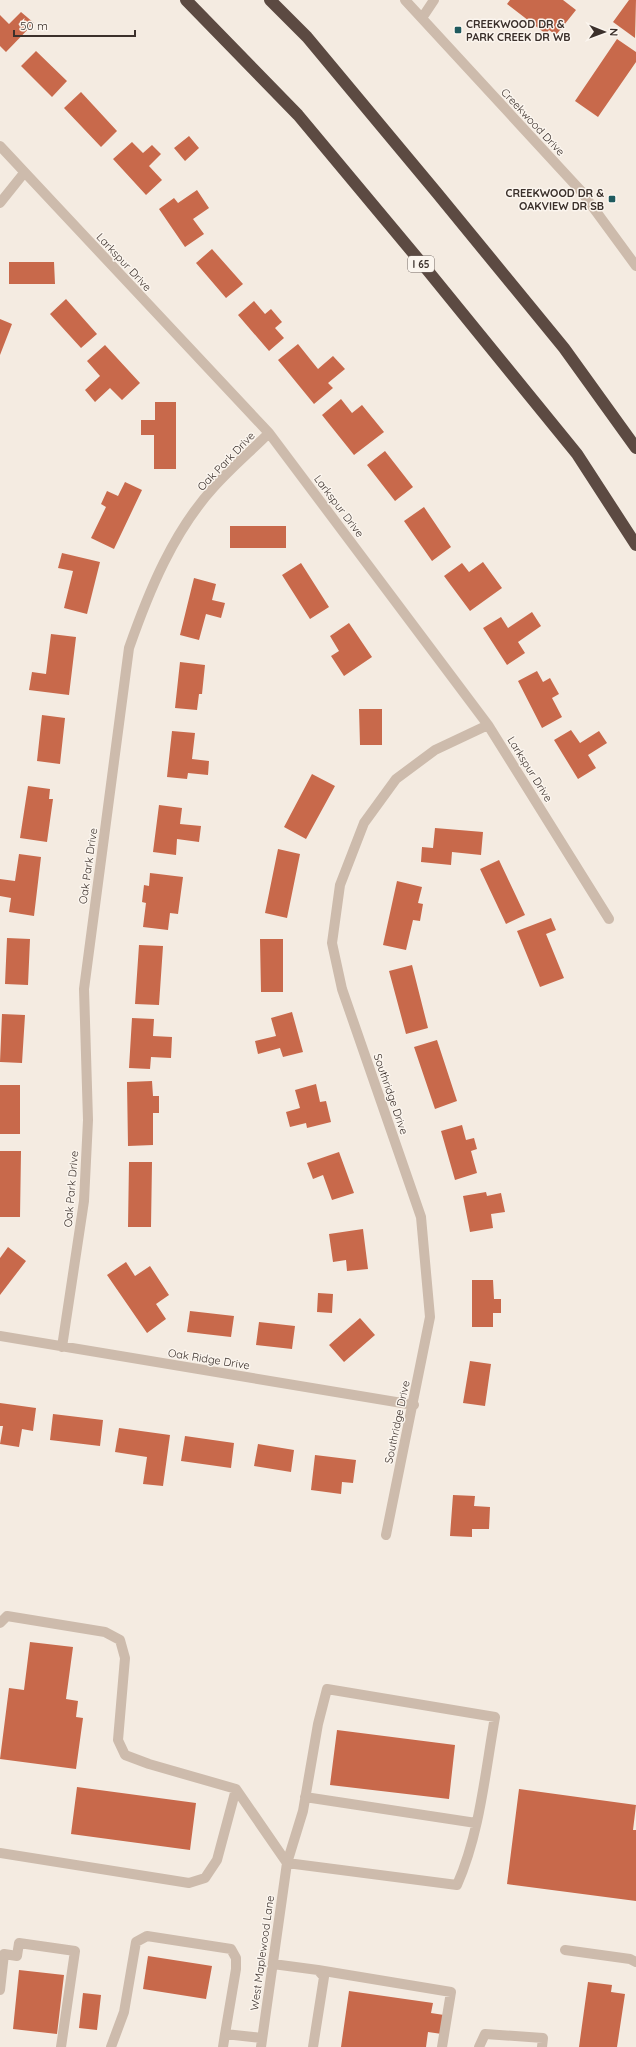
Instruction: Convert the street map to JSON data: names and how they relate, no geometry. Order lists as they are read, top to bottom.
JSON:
{
  "streets": {
    "highway": ["I 65"],
    "street": [
      "Creekwood Drive",
      "Larkspur Drive",
      "Oak Park Drive",
      "Southridge Drive",
      "Oak Ridge Drive",
      "West Maplewood Lane"
    ]
  },
  "crossings": [
    ["Larkspur Drive", "Oak Park Drive"],
    ["Larkspur Drive", "Southridge Drive"],
    ["Oak Park Drive", "Oak Ridge Drive"],
    ["Southridge Drive", "Oak Ridge Drive"]
  ],
  "places": {
    "transit": ["CREEKWOOD DR & PARK CREEK DR WB", "CREEKWOOD DR & OAKVIEW DR SB"]
  },
  "scale_bar": "50 m",
  "north": "right"
}
